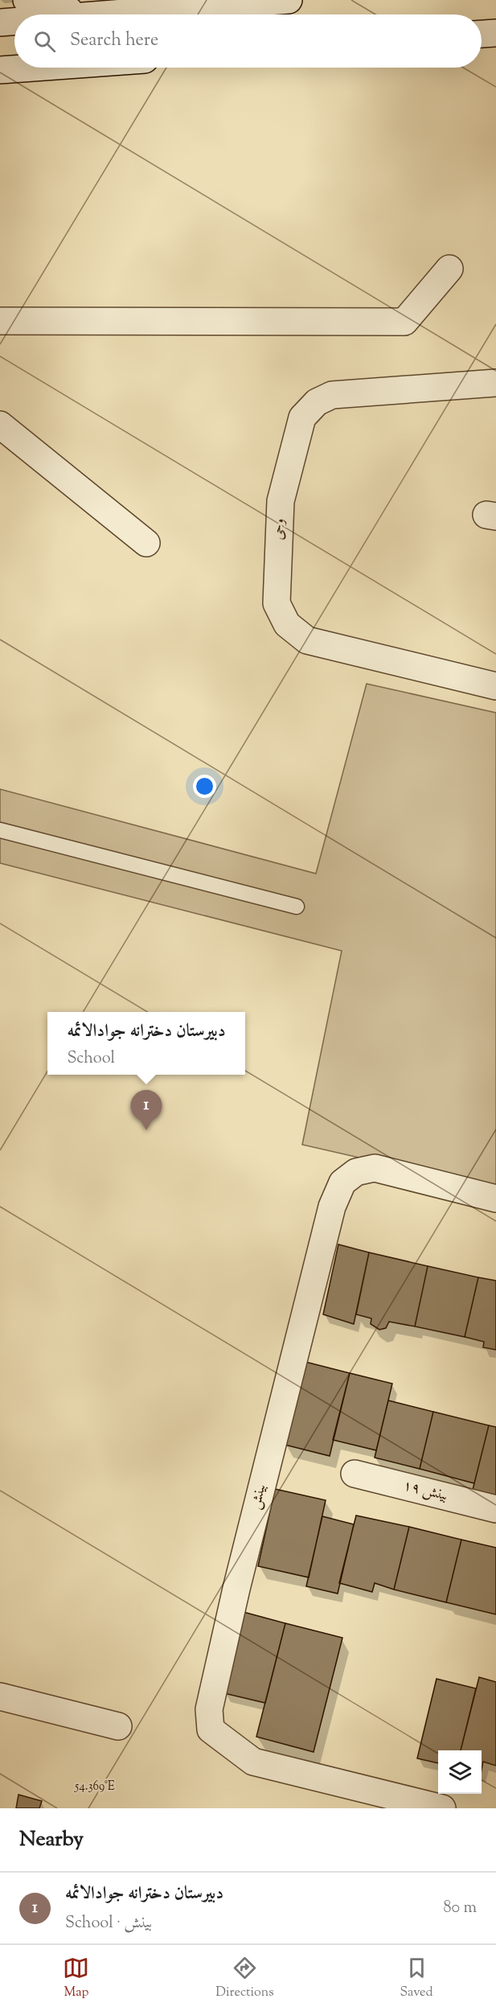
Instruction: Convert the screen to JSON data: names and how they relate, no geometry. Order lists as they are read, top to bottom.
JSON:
{
  "streets": {
    "street": ["وحی", "بینش ۱۹", "بینش"]
  },
  "page": {
    "search": "Search here",
    "popup": ["دبیرستان دخترانه جوادالائمه", "School"],
    "pins": "1",
    "heading": "Nearby",
    "list": [
      {
        "mark": "1",
        "name": "دبیرستان دخترانه جوادالائمه",
        "note": "School · بینش",
        "value": "80 m"
      }
    ],
    "nav": ["Map", "Directions", "Saved"]
  },
  "coordinates": ["54.369°E"]
}
